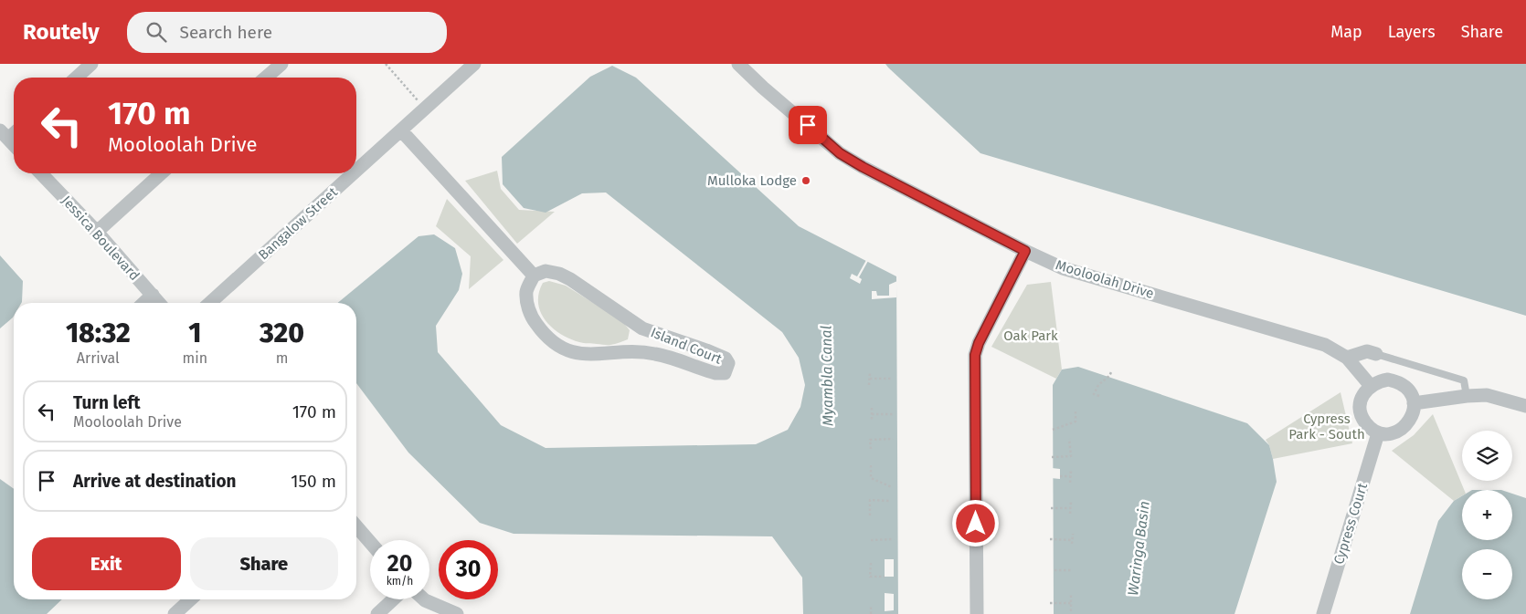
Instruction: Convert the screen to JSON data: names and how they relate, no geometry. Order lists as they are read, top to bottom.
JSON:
{
  "streets": {
    "street": [
      "Bangalow Street",
      "Jessica Boulevard",
      "Mooloolah Drive",
      "Island Court",
      "Cypress Court"
    ]
  },
  "crossings": [
    ["Mooloolah Drive", "Cypress Court"]
  ],
  "water": ["Myambla Canal", "Waringa Basin"],
  "parks": ["Oak Park", "Cypress Park - South"],
  "places": ["Mulloka Lodge"],
  "page": {
    "header": "Routely",
    "search": "Search here",
    "nav": ["Map", "Layers", "Share"],
    "turn": ["170 m", "Mooloolah Drive"],
    "eta": [
      "18:32",
      "Arrival",
      "1",
      "min",
      "320",
      "m"
    ],
    "list": [
      {
        "name": "Turn left",
        "note": "Mooloolah Drive",
        "value": "170 m"
      },
      {
        "name": "Arrive at destination",
        "value": "150 m"
      }
    ],
    "map_buttons": ["+", "−"],
    "buttons": ["Exit", "Share"],
    "speed": "20 km/h",
    "limit": "30"
  }
}
